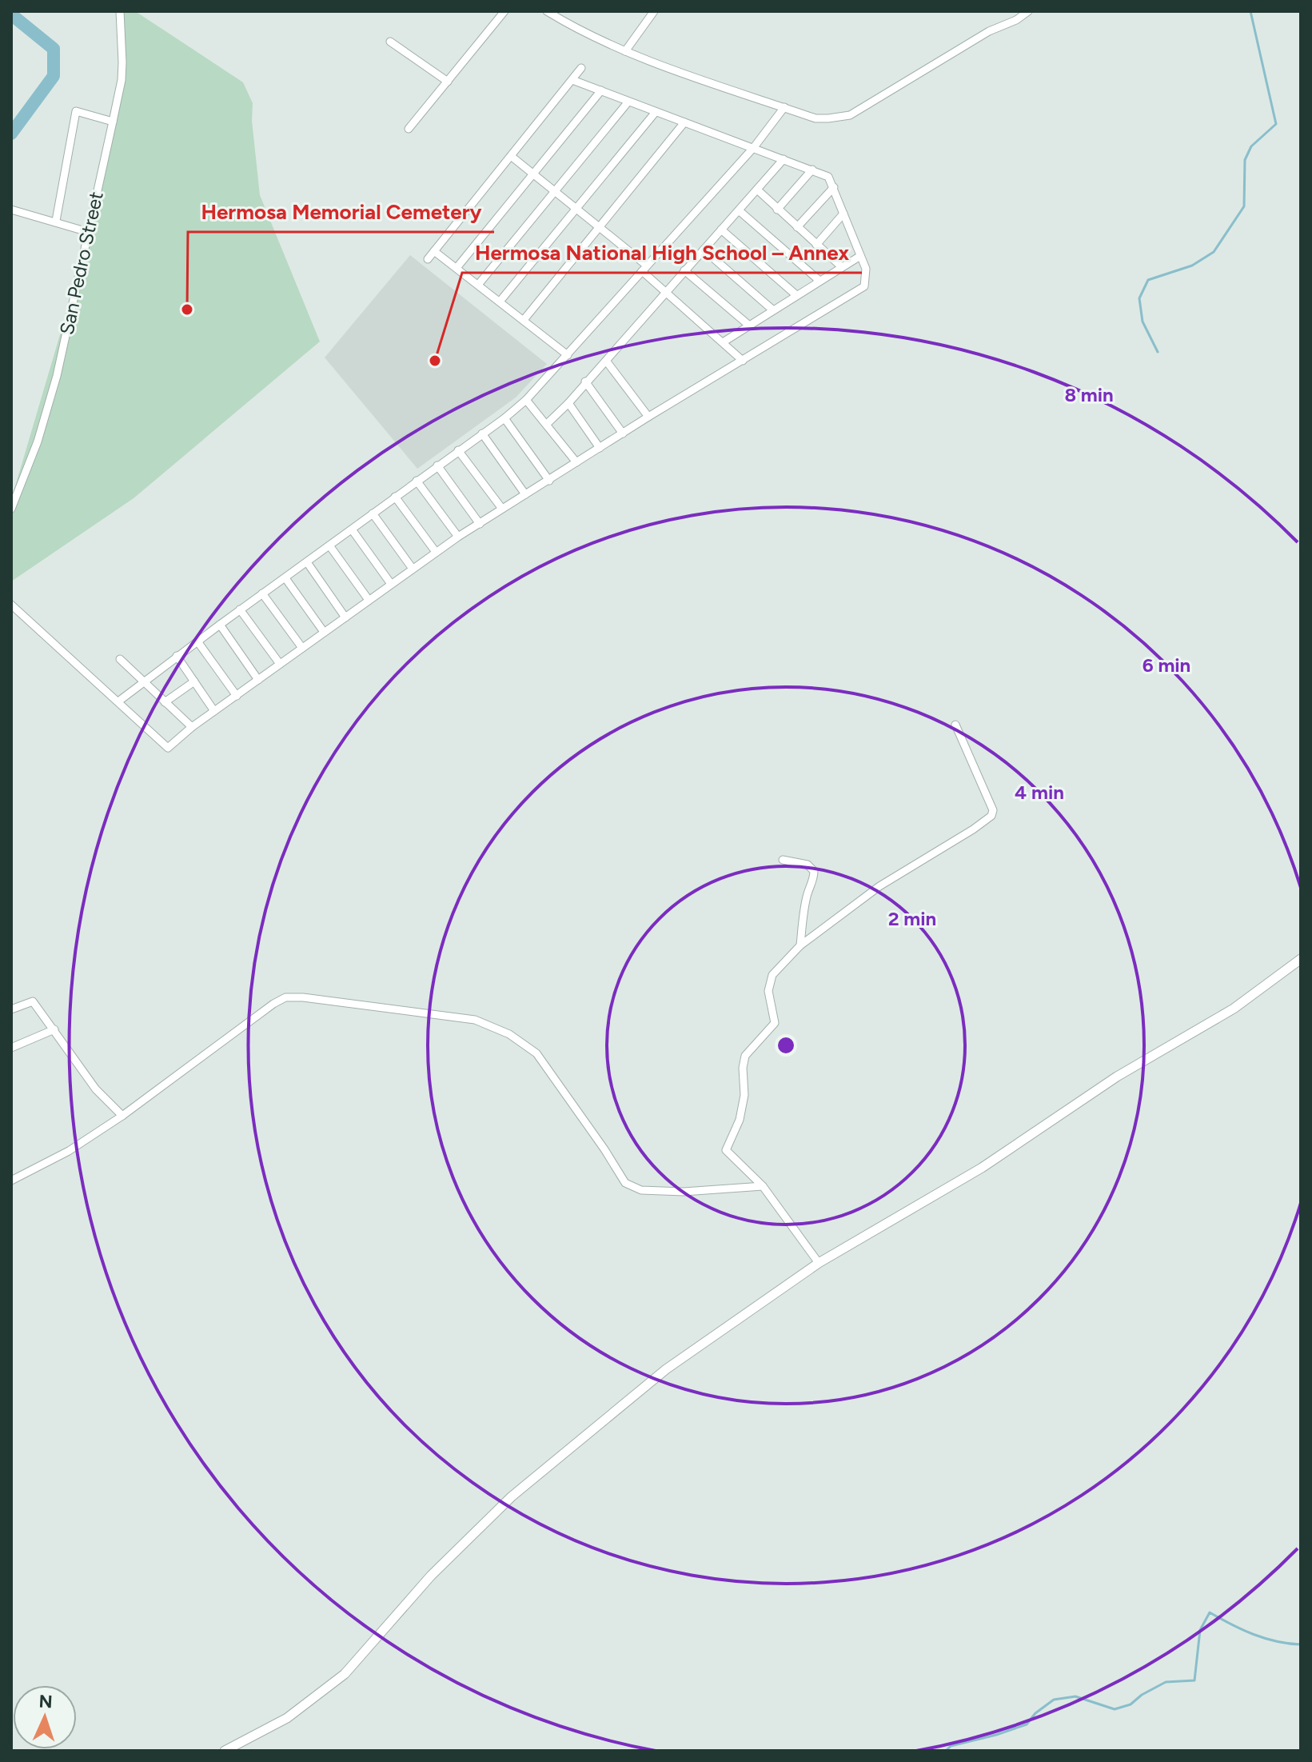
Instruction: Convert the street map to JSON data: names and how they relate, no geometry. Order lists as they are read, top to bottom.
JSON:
{
  "streets": {
    "street": ["San Pedro Street"]
  },
  "places": ["Hermosa Memorial Cemetery", "Hermosa National High School – Annex"],
  "north": "top",
  "rings": [
    "8 min",
    "6 min",
    "4 min",
    "2 min"
  ]
}
